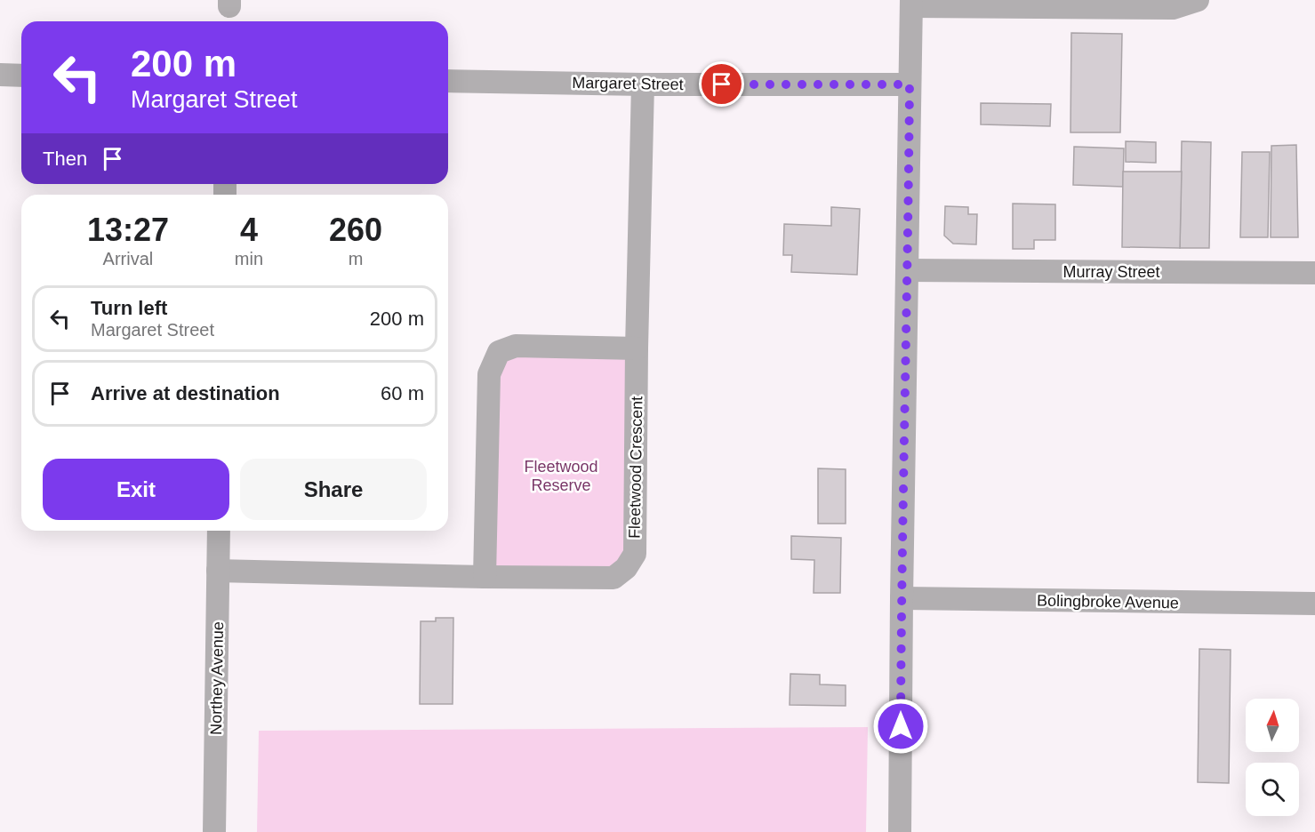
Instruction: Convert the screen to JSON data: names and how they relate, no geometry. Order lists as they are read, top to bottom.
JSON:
{
  "streets": {
    "street": [
      "Margaret Street",
      "Murray Street",
      "Fleetwood Crescent",
      "Bolingbroke Avenue",
      "Northey Avenue"
    ]
  },
  "crossings": [
    ["Margaret Street", "Fleetwood Crescent"],
    ["Fleetwood Crescent", "Northey Avenue"]
  ],
  "parks": ["Fleetwood Reserve"],
  "north": "top",
  "page": {
    "turn": ["200 m", "Margaret Street"],
    "then": "Then",
    "eta": [
      "13:27",
      "Arrival",
      "4",
      "min",
      "260",
      "m"
    ],
    "list": [
      {
        "name": "Turn left",
        "note": "Margaret Street",
        "value": "200 m"
      },
      {
        "name": "Arrive at destination",
        "value": "60 m"
      }
    ],
    "buttons": ["Exit", "Share"]
  }
}
